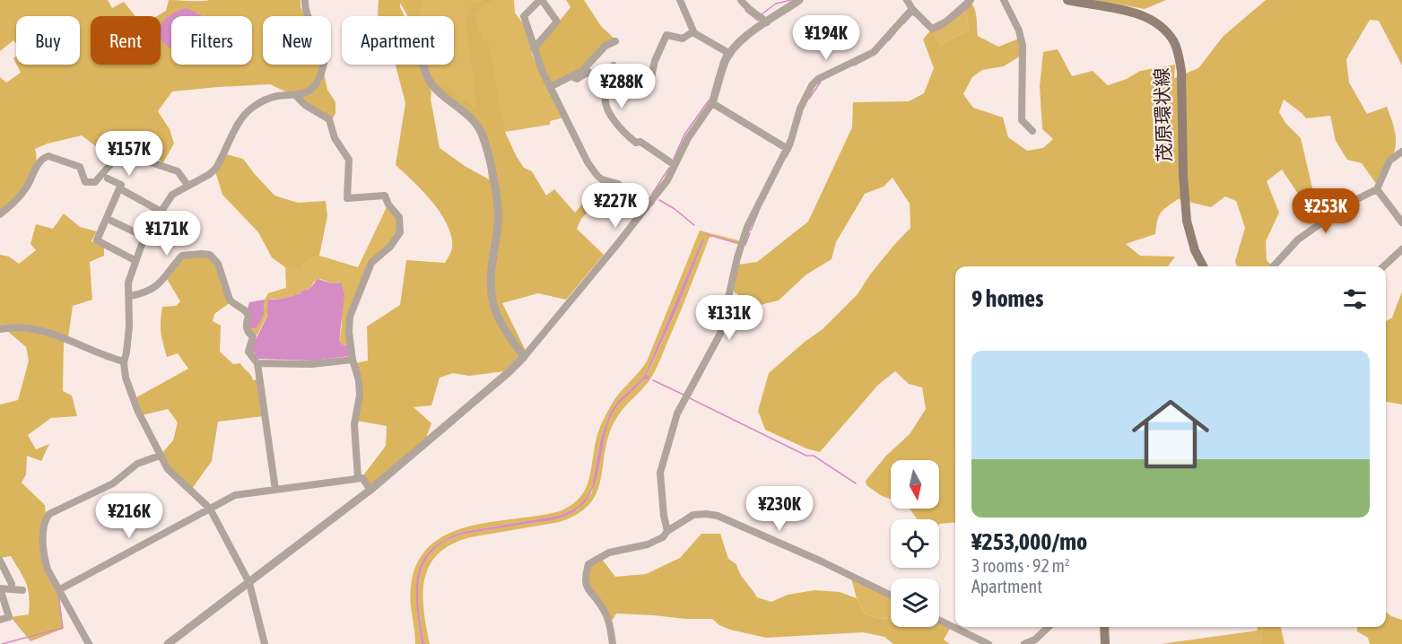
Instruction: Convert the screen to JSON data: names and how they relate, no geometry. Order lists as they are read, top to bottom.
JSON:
{
  "streets": {
    "main road": ["茂原環状線"]
  },
  "north": "bottom",
  "page": {
    "price": [
      "¥194K",
      "¥288K",
      "¥157K",
      "¥227K",
      "¥253K",
      "¥171K",
      "¥131K",
      "¥230K",
      "¥216K"
    ],
    "chip": [
      "Buy",
      "Rent",
      "Filters",
      "New",
      "Apartment"
    ],
    "heading": "9 homes",
    "list": [
      {
        "name": "¥253,000/mo",
        "note": "3 rooms · 92 m² · Apartment"
      }
    ]
  }
}
